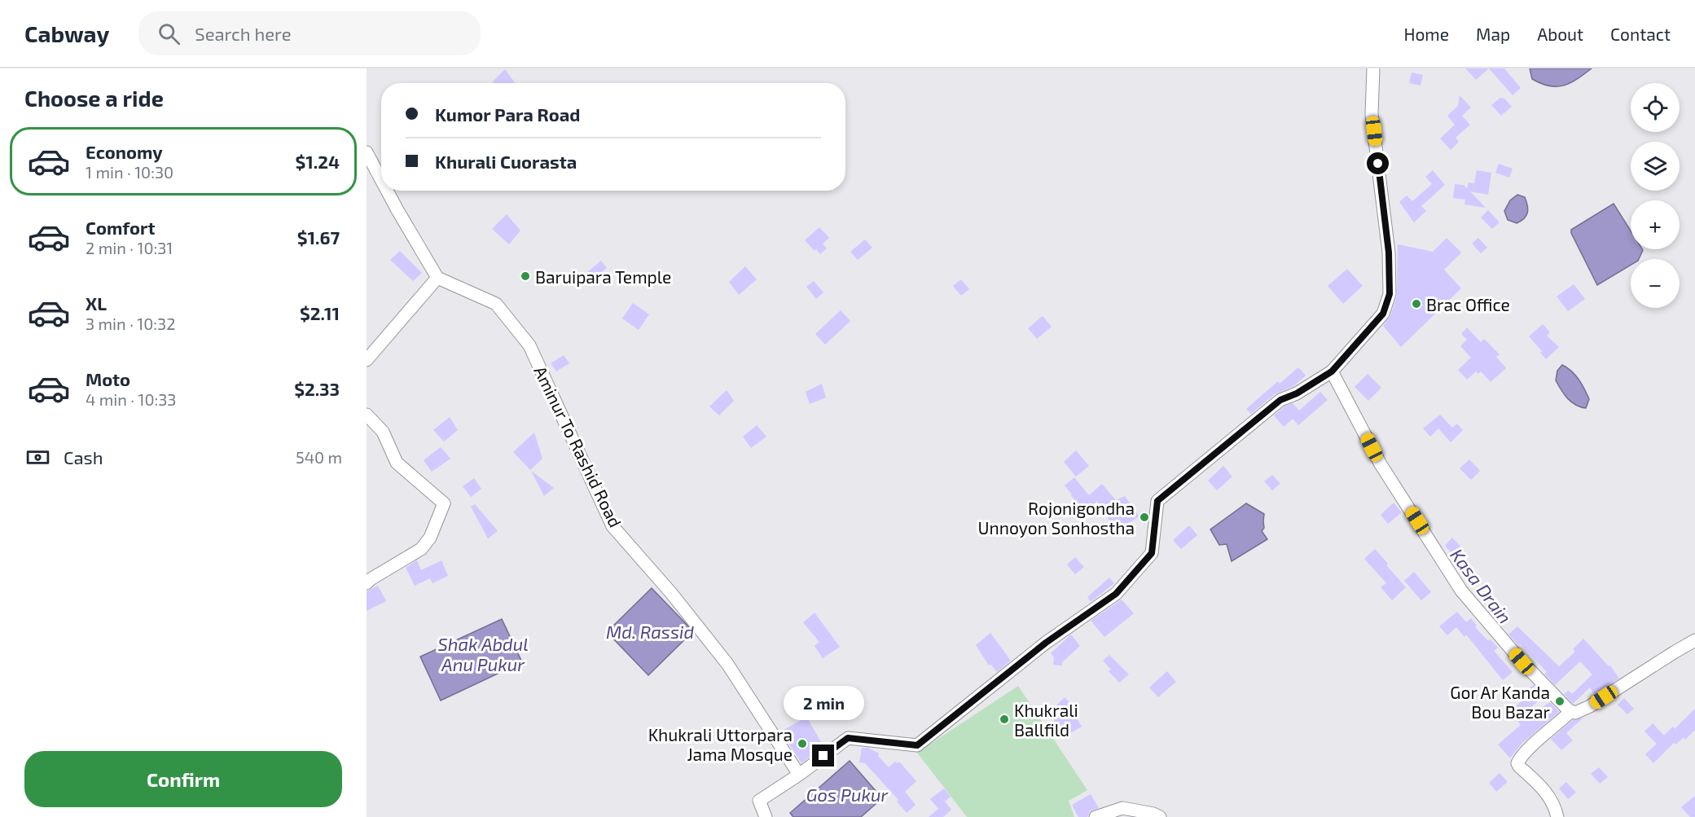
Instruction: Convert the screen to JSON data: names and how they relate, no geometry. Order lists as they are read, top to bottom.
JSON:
{
  "streets": {
    "street": ["Aminur To Rashid Road"]
  },
  "water": [
    "Kasa Drain",
    "Md. Rassid",
    "Shak Abdul Anu Pukur",
    "Gos Pukur"
  ],
  "places": [
    "Baruipara Temple",
    "Brac Office",
    "Rojonigondha Unnoyon Sonhostha",
    "Gor Ar Kanda Bou Bazar",
    "Khukrali Ballfild",
    "Khukrali Uttorpara Jama Mosque"
  ],
  "page": {
    "header": "Cabway",
    "search": "Search here",
    "nav": [
      "Home",
      "Map",
      "About",
      "Contact"
    ],
    "heading": "Choose a ride",
    "map_buttons": ["+", "−"],
    "banner": ["Kumor Para Road", "Khurali Cuorasta"],
    "list": [
      {
        "name": "Economy",
        "note": "1 min · 10:30",
        "value": "$1.24"
      },
      {
        "name": "Comfort",
        "note": "2 min · 10:31",
        "value": "$1.67"
      },
      {
        "name": "XL",
        "note": "3 min · 10:32",
        "value": "$2.11"
      },
      {
        "name": "Moto",
        "note": "4 min · 10:33",
        "value": "$2.33"
      }
    ],
    "pay": ["Cash", "540 m"],
    "bubble": "2 min",
    "buttons": "Confirm"
  }
}
